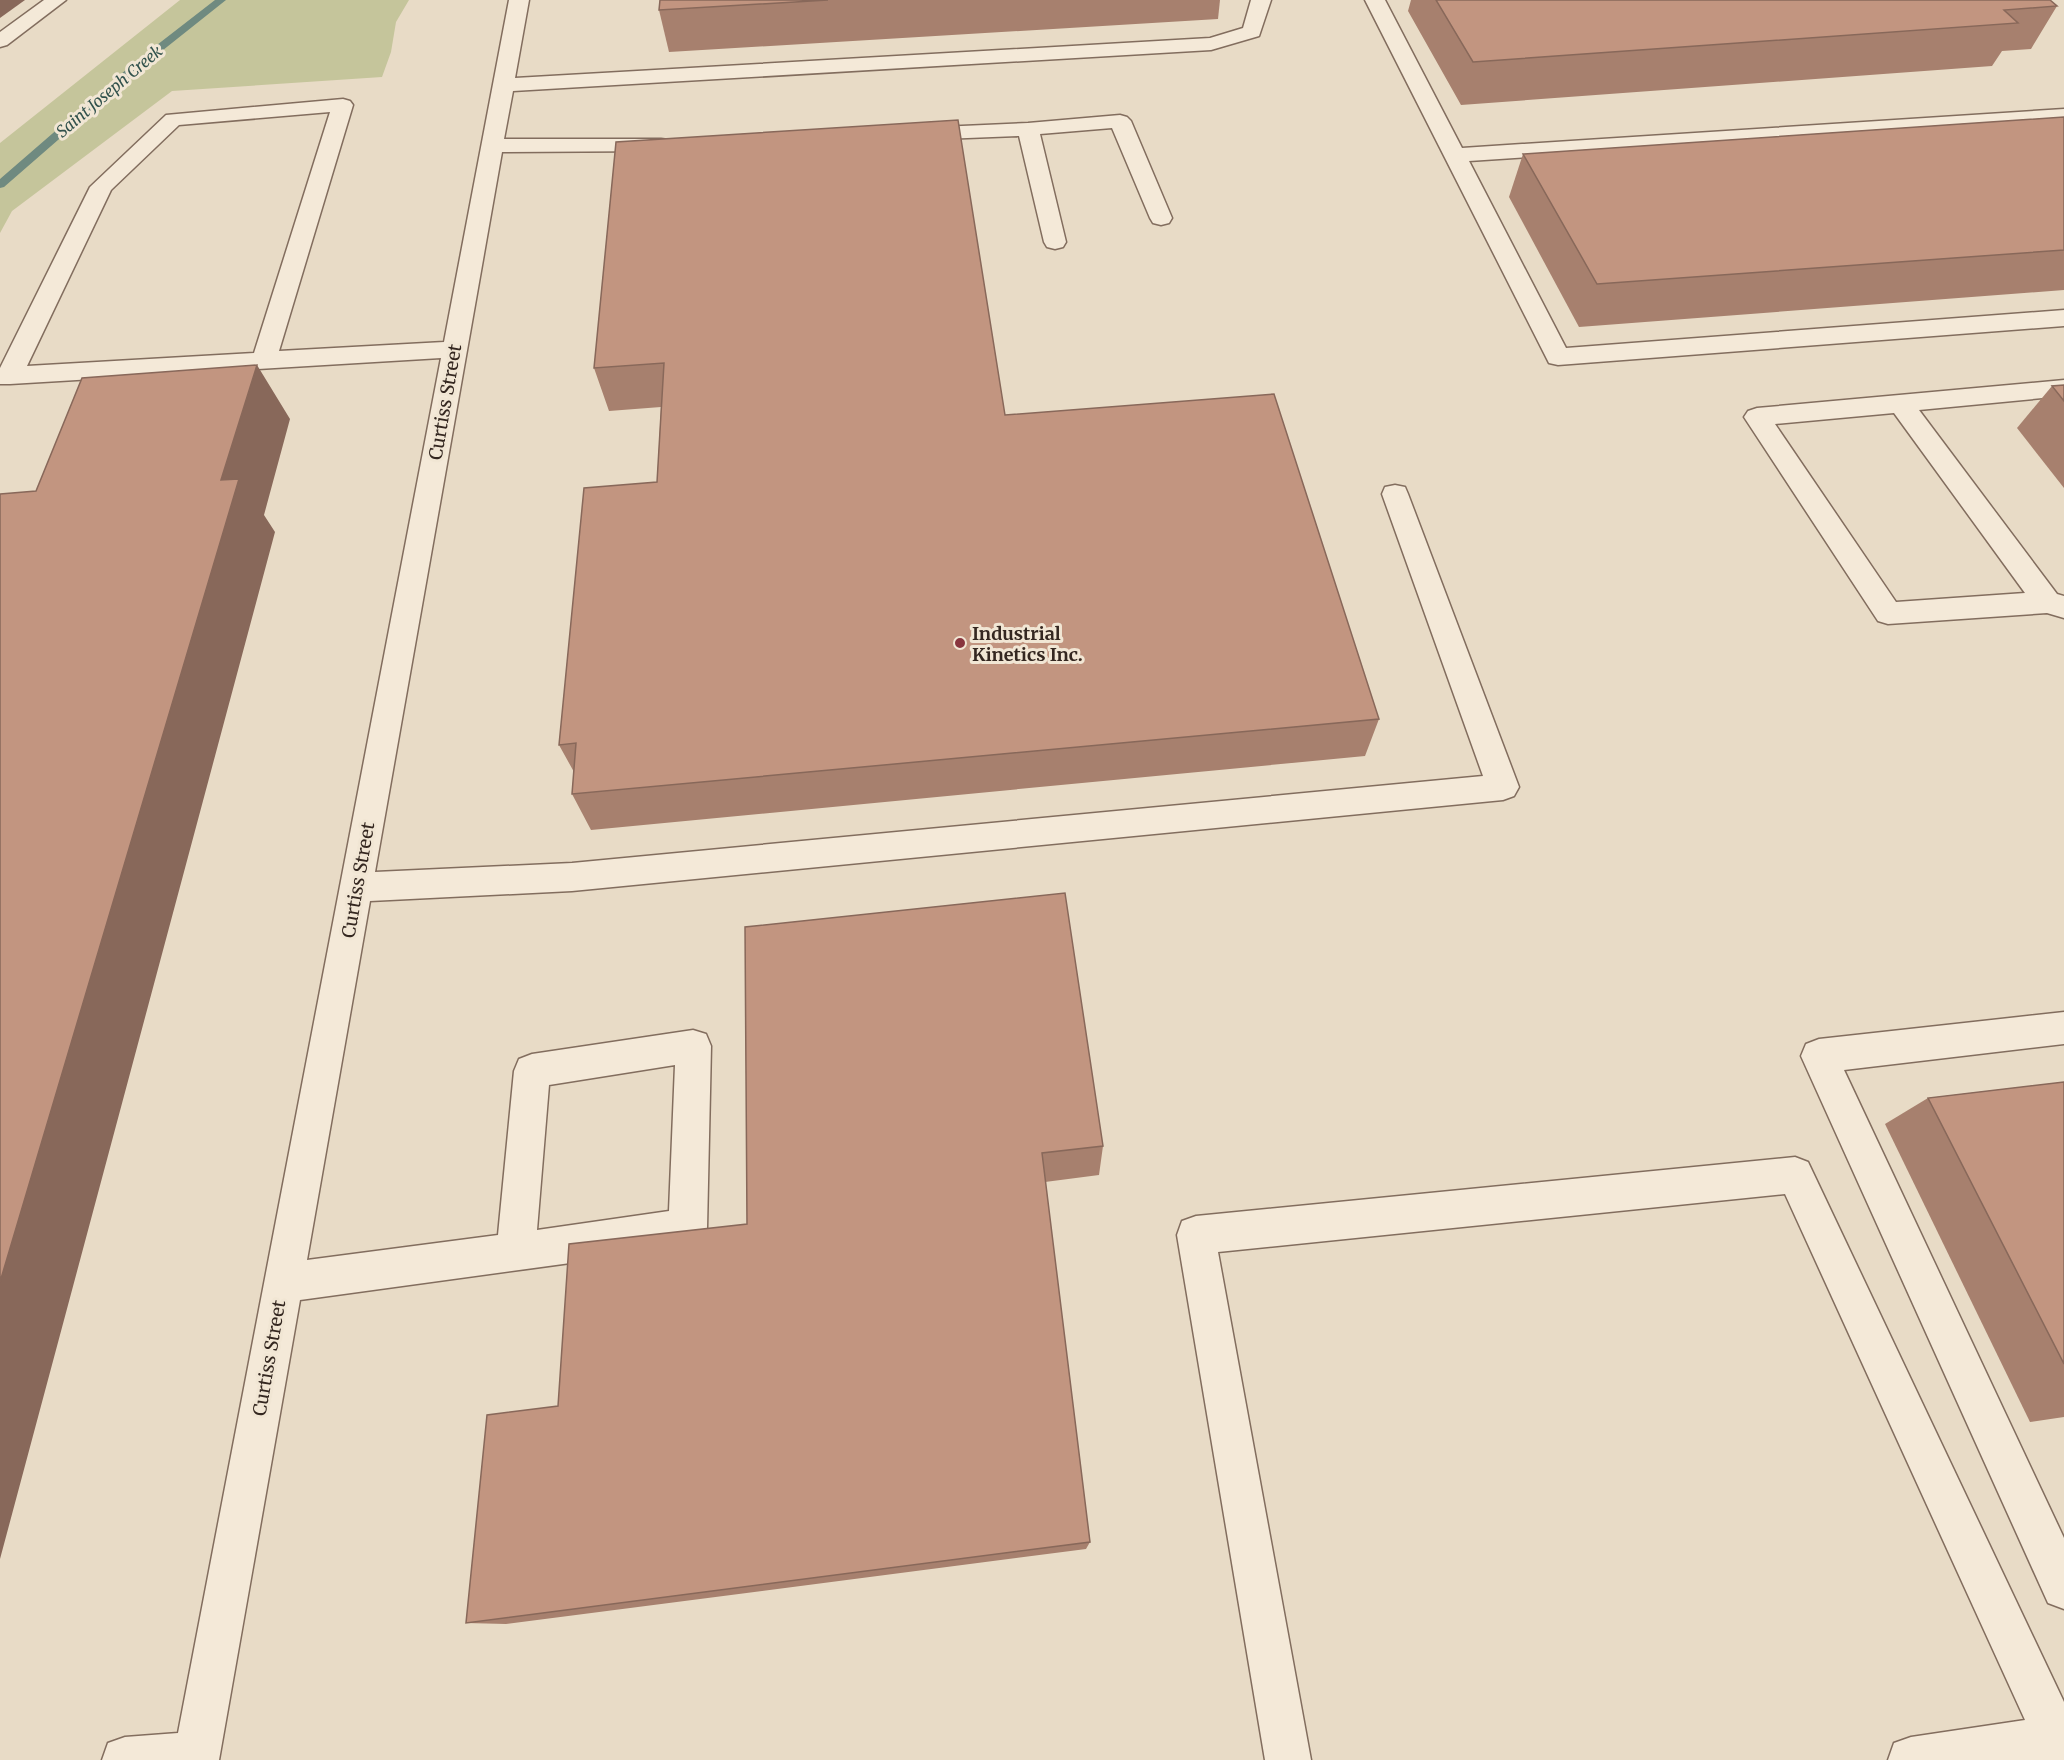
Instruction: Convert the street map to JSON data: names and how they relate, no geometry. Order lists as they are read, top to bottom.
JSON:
{
  "streets": {
    "street": ["Curtiss Street"]
  },
  "water": ["Saint Joseph Creek"],
  "places": ["Industrial Kinetics Inc."]
}
